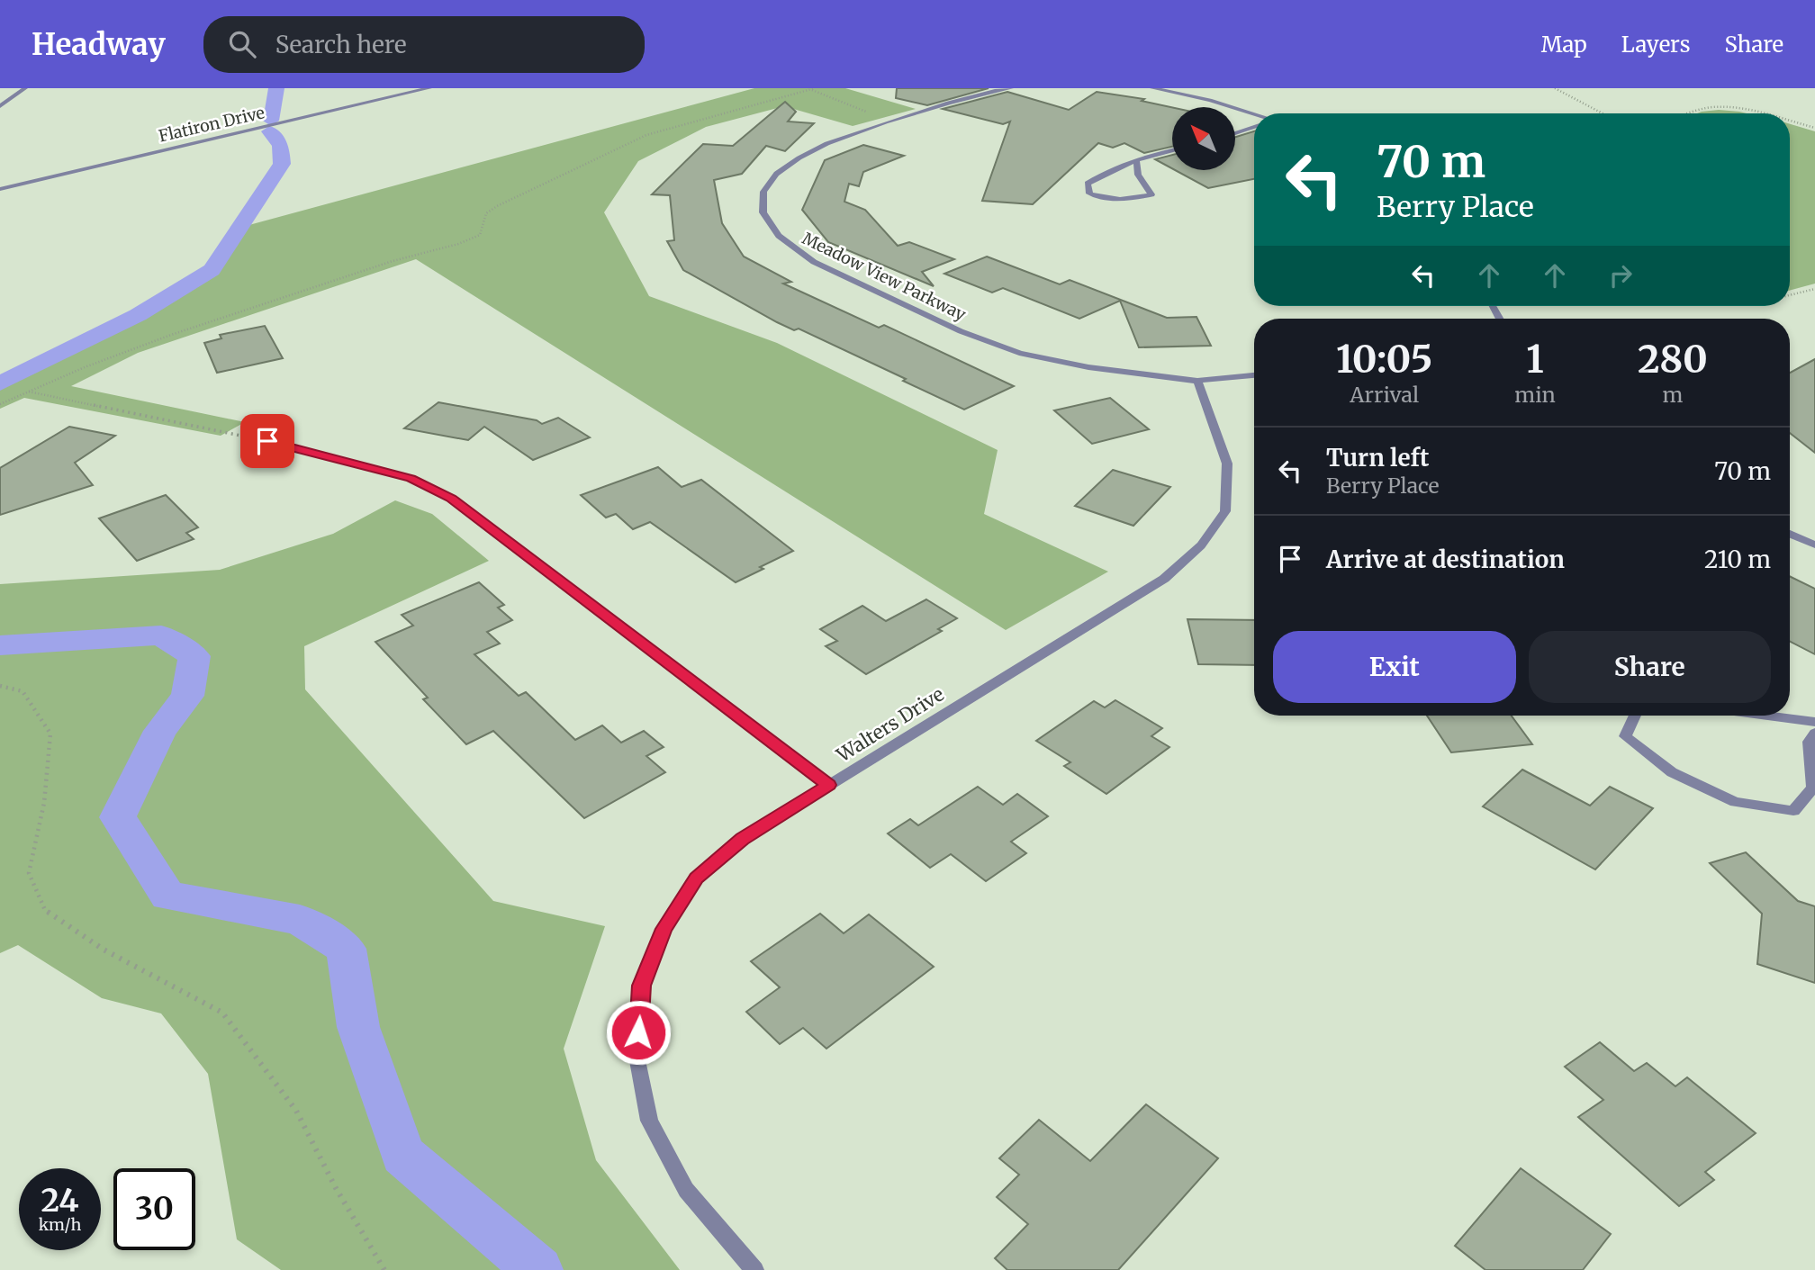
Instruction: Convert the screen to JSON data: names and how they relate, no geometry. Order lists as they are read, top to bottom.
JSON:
{
  "streets": {
    "street": ["Flatiron Drive", "Meadow View Parkway", "Walters Drive"]
  },
  "crossings": [
    ["Meadow View Parkway", "Walters Drive"]
  ],
  "north": "top left",
  "page": {
    "header": "Headway",
    "search": "Search here",
    "nav": ["Map", "Layers", "Share"],
    "turn": ["70 m", "Berry Place"],
    "eta": [
      "10:05",
      "Arrival",
      "1",
      "min",
      "280",
      "m"
    ],
    "list": [
      {
        "name": "Turn left",
        "note": "Berry Place",
        "value": "70 m"
      },
      {
        "name": "Arrive at destination",
        "value": "210 m"
      }
    ],
    "buttons": ["Exit", "Share"],
    "speed": "24 km/h",
    "limit": "30"
  }
}
